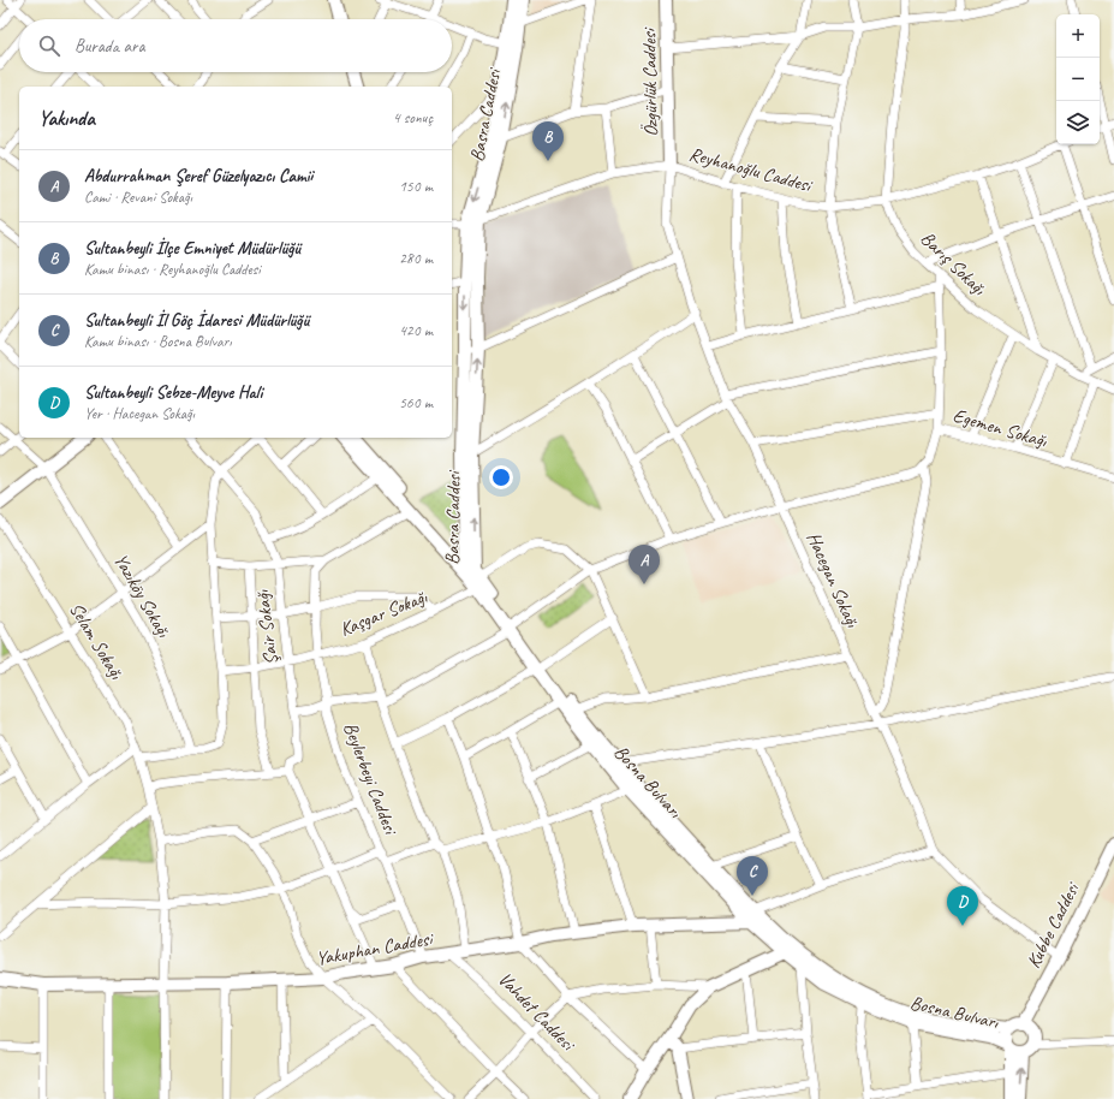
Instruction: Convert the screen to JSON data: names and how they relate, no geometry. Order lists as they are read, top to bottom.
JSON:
{
  "streets": {
    "main road": [
      "Özgürlük Caddesi",
      "Basra Caddesi",
      "Bosna Bulvarı",
      "Kubbe Caddesi",
      "Yakuphan Caddesi"
    ],
    "street": [
      "Reyhanoğlu Caddesi",
      "Barış Sokağı",
      "Egemen Sokağı",
      "Hacegan Sokağı",
      "Yazıköy Sokağı",
      "Kaşgar Sokağı",
      "Şair Sokağı",
      "Selam Sokağı",
      "Beylerbeyi Caddesi",
      "Vahdet Caddesi"
    ]
  },
  "crossings": [
    ["Özgürlük Caddesi", "Reyhanoğlu Caddesi"],
    ["Özgürlük Caddesi", "Hacegan Sokağı"],
    ["Basra Caddesi", "Reyhanoğlu Caddesi"],
    ["Basra Caddesi", "Kaşgar Sokağı"],
    ["Basra Caddesi", "Bosna Bulvarı"],
    ["Reyhanoğlu Caddesi", "Barış Sokağı"],
    ["Reyhanoğlu Caddesi", "Hacegan Sokağı"],
    ["Barış Sokağı", "Egemen Sokağı"],
    ["Hacegan Sokağı", "Kubbe Caddesi"],
    ["Kaşgar Sokağı", "Şair Sokağı"],
    ["Kaşgar Sokağı", "Beylerbeyi Caddesi"],
    ["Kaşgar Sokağı", "Bosna Bulvarı"],
    ["Selam Sokağı", "Yakuphan Caddesi"],
    ["Beylerbeyi Caddesi", "Yakuphan Caddesi"],
    ["Bosna Bulvarı", "Kubbe Caddesi"],
    ["Bosna Bulvarı", "Yakuphan Caddesi"],
    ["Yakuphan Caddesi", "Vahdet Caddesi"]
  ],
  "page": {
    "map_buttons": ["+", "−"],
    "search": "Burada ara",
    "heading": ["Yakında", "4 sonuç"],
    "pins": [
      "B",
      "A",
      "C",
      "D"
    ],
    "list": [
      {
        "mark": "A",
        "name": "Abdurrahman Şeref Güzelyazıcı Camii",
        "note": "Cami · Revani Sokağı",
        "value": "150 m"
      },
      {
        "mark": "B",
        "name": "Sultanbeyli İlçe Emniyet Müdürlüğü",
        "note": "Kamu binası · Reyhanoğlu Caddesi",
        "value": "280 m"
      },
      {
        "mark": "C",
        "name": "Sultanbeyli İl Göç İdaresi Müdürlüğü",
        "note": "Kamu binası · Bosna Bulvarı",
        "value": "420 m"
      },
      {
        "mark": "D",
        "name": "Sultanbeyli Sebze-Meyve Hali",
        "note": "Yer · Hacegan Sokağı",
        "value": "560 m"
      }
    ]
  }
}
